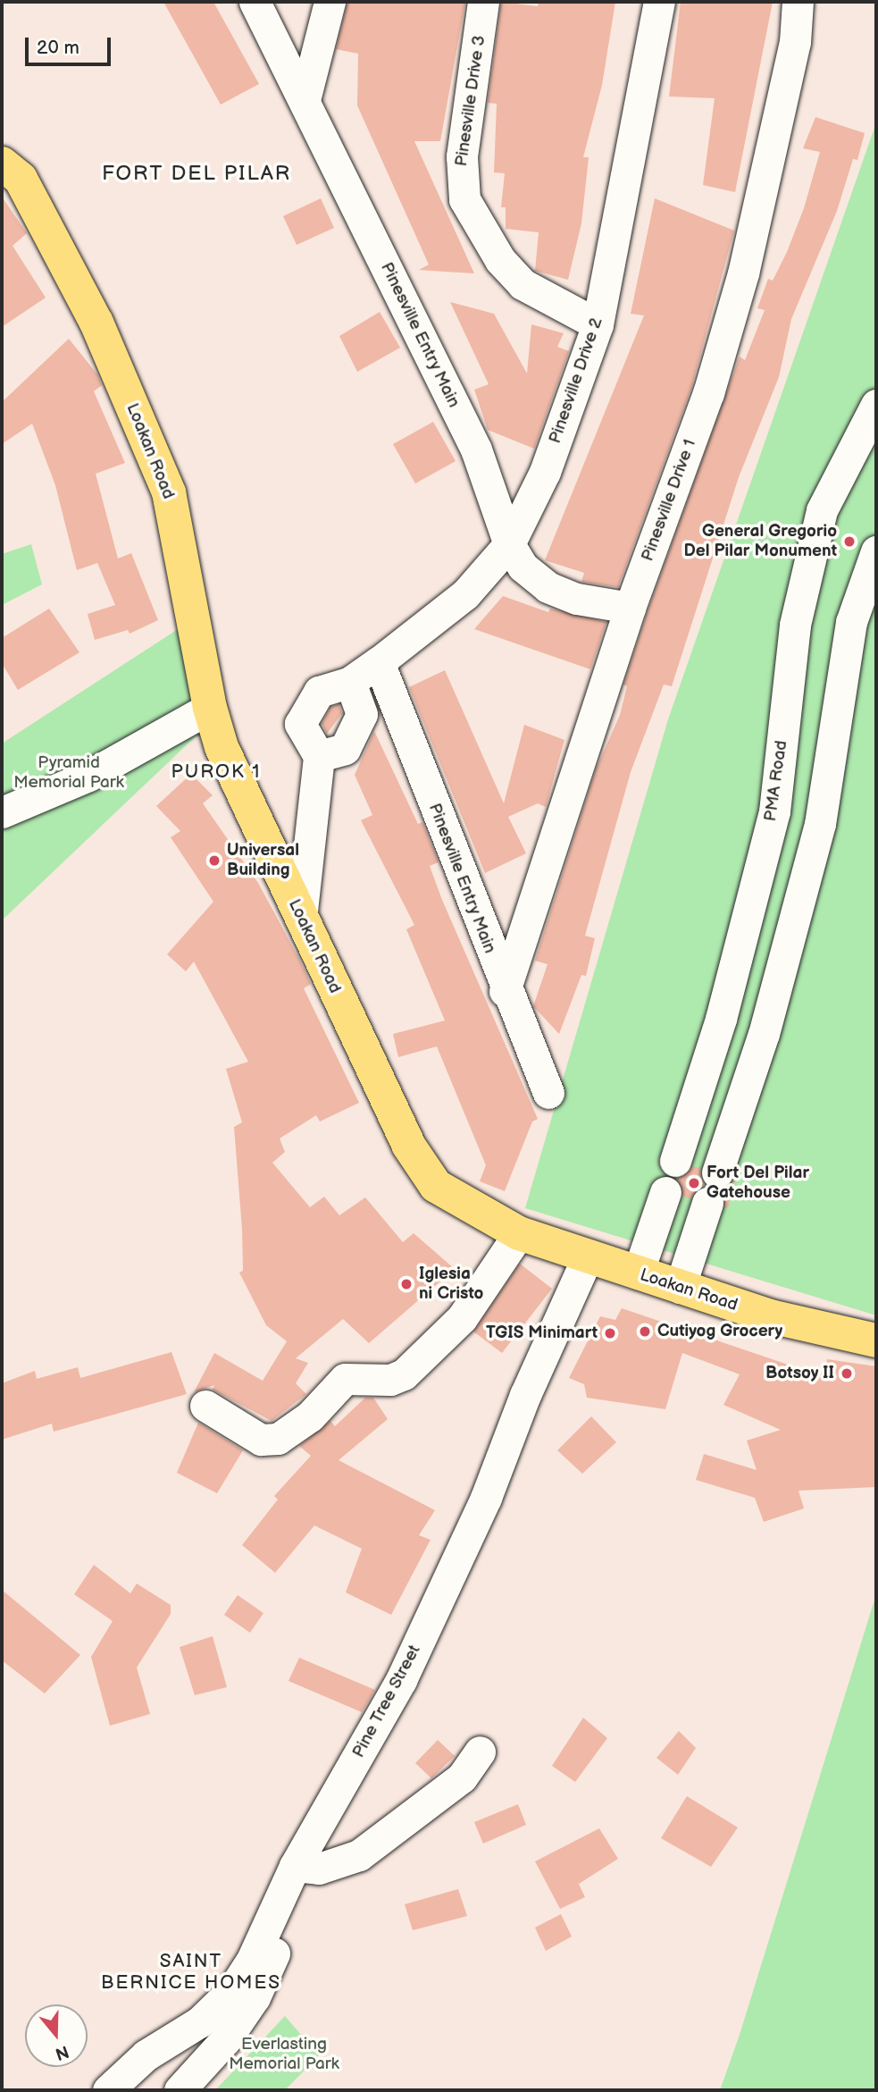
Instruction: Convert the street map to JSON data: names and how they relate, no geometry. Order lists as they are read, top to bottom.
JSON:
{
  "streets": {
    "main road": ["Loakan Road"],
    "street": [
      "Pinesville Drive 3",
      "Pinesville Entry Main",
      "Pinesville Drive 2",
      "Pinesville Drive 1",
      "PMA Road",
      "Pine Tree Street"
    ]
  },
  "crossings": [
    ["Pinesville Drive 3", "Pinesville Drive 2"],
    ["Pinesville Entry Main", "Pinesville Drive 2"],
    ["Pinesville Entry Main", "Pinesville Drive 1"],
    ["Loakan Road", "Pine Tree Street"]
  ],
  "districts": ["FORT DEL PILAR", "PUROK 1", "SAINT BERNICE HOMES"],
  "parks": ["Pyramid Memorial Park", "Everlasting Memorial Park"],
  "places": [
    "General Gregorio Del Pilar Monument",
    "Universal Building",
    "Fort Del Pilar Gatehouse",
    "Iglesia ni Cristo",
    "Cutiyog Grocery",
    "TGIS Minimart",
    "Botsoy II"
  ],
  "scale_bar": "20 m",
  "north": "bottom"
}
